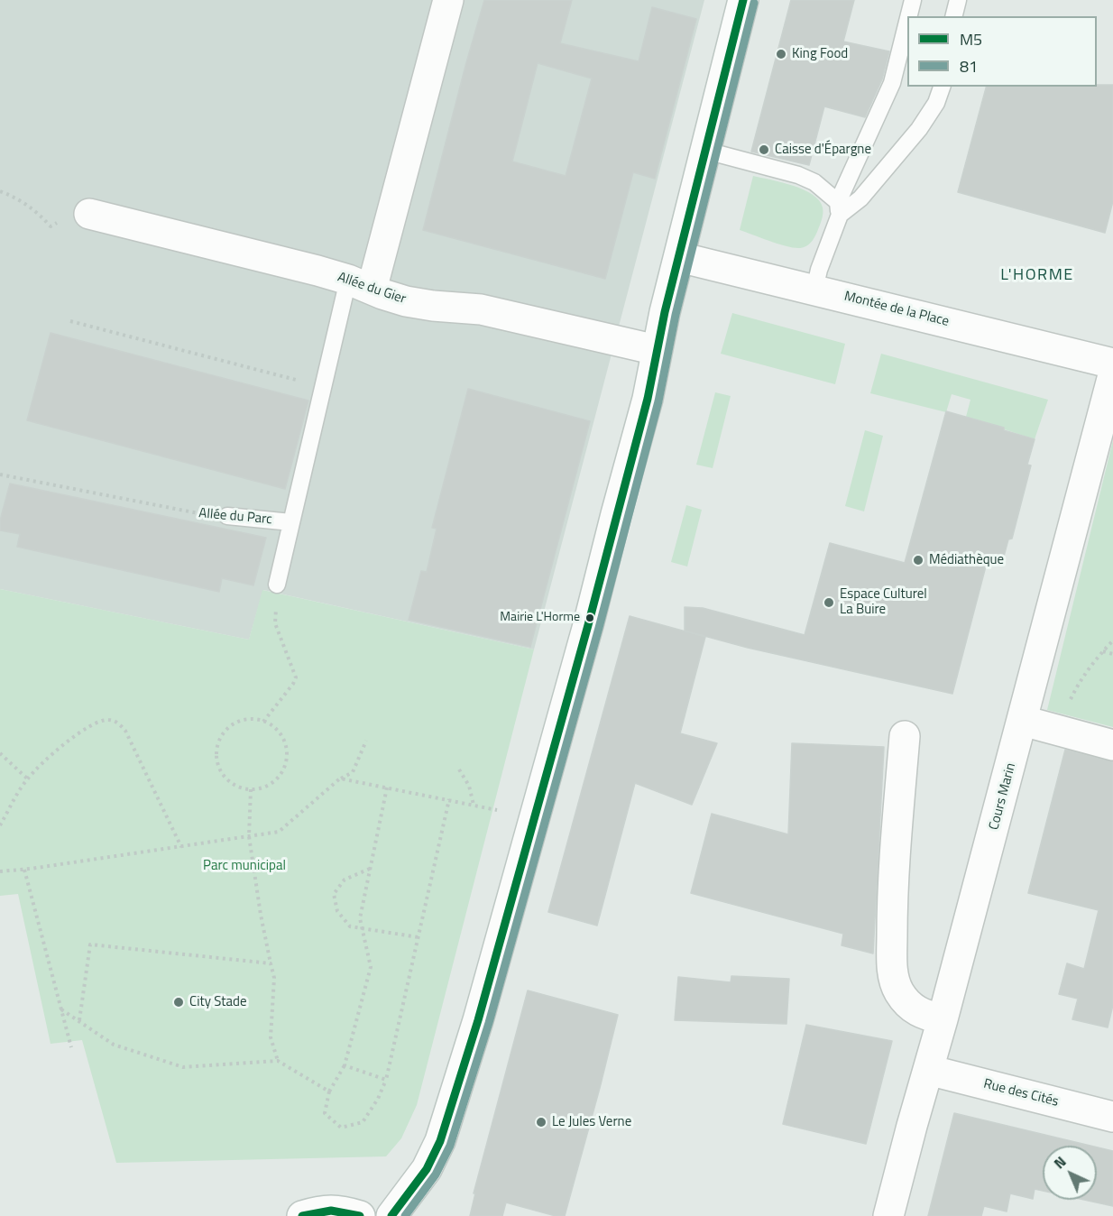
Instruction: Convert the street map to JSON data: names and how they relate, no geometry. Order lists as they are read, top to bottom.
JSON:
{
  "streets": {
    "street": [
      "Allée du Gier",
      "Montée de la Place",
      "Cours Marin",
      "Rue des Cités"
    ],
    "lane": ["Allée du Parc"]
  },
  "crossings": [
    ["Allée du Gier", "Allée du Parc"],
    ["Cours Marin", "Rue des Cités"]
  ],
  "districts": ["L'HORME"],
  "parks": ["Parc municipal"],
  "places": [
    "King Food",
    "Caisse d'Épargne",
    "Médiathèque",
    "Espace Culturel La Buire",
    "Mairie L'Horme",
    "City Stade",
    "Le Jules Verne"
  ],
  "lines": ["transit line M5", "transit line 81"],
  "legend": ["M5", "81"],
  "north": "top left"
}
